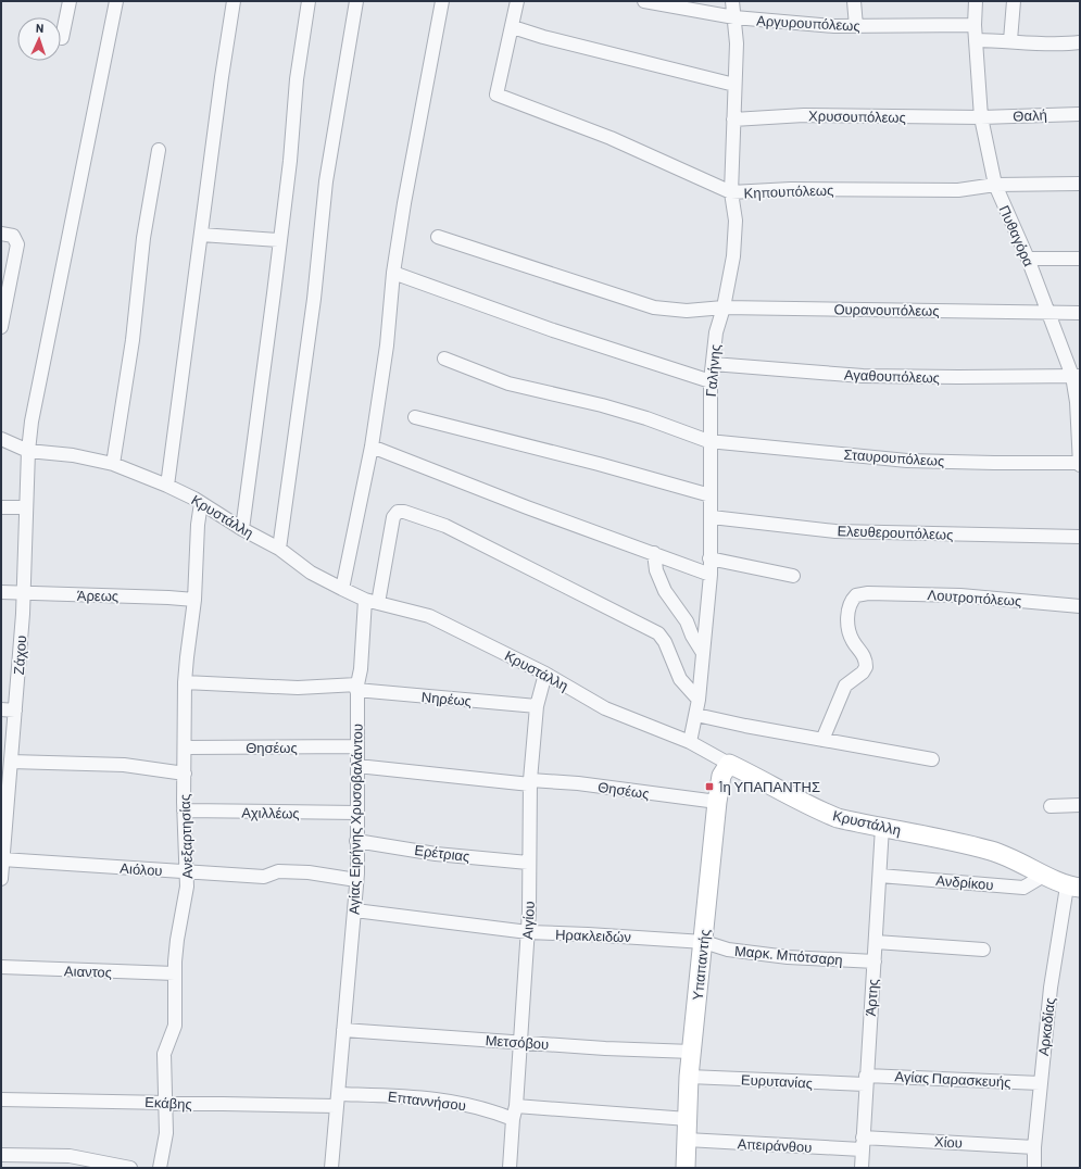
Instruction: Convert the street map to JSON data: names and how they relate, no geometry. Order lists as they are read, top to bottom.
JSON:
{
  "streets": {
    "street": [
      "Αργυρουπόλεως",
      "Θαλή",
      "Χρυσουπόλεως",
      "Κηπουπόλεως",
      "Πυθαγόρα",
      "Ουρανουπόλεως",
      "Γαλήνης",
      "Αγαθουπόλεως",
      "Σταυρουπόλεως",
      "Κρυστάλλη",
      "Ελευθερουπόλεως",
      "Άρεως",
      "Λουτροπόλεως",
      "Ζάχου",
      "Νηρέως",
      "Θησέως",
      "Αχιλλέως",
      "Αγίας Ειρήνης Χρυσοβαλάντου",
      "Ανεξαρτησίας",
      "Ερέτριας",
      "Αιόλου",
      "Ανδρίκου",
      "Αιγίου",
      "Ηρακλειδών",
      "Μαρκ. Μπότσαρη",
      "Υπαπαντής",
      "Αιαντος",
      "Άρτης",
      "Αρκαδίας",
      "Μετσόβου",
      "Αγίας Παρασκευής",
      "Ευρυτανίας",
      "Επταννήσου",
      "Εκάβης",
      "Χίου",
      "Απειράνθου"
    ]
  },
  "crossings": [
    ["Αργυρουπόλεως", "Πυθαγόρα"],
    ["Αργυρουπόλεως", "Γαλήνης"],
    ["Θαλή", "Χρυσουπόλεως"],
    ["Θαλή", "Πυθαγόρα"],
    ["Χρυσουπόλεως", "Πυθαγόρα"],
    ["Χρυσουπόλεως", "Γαλήνης"],
    ["Κηπουπόλεως", "Πυθαγόρα"],
    ["Κηπουπόλεως", "Γαλήνης"],
    ["Πυθαγόρα", "Ουρανουπόλεως"],
    ["Πυθαγόρα", "Αγαθουπόλεως"],
    ["Πυθαγόρα", "Σταυρουπόλεως"],
    ["Ουρανουπόλεως", "Γαλήνης"],
    ["Γαλήνης", "Αγαθουπόλεως"],
    ["Γαλήνης", "Σταυρουπόλεως"],
    ["Γαλήνης", "Κρυστάλλη"],
    ["Γαλήνης", "Ελευθερουπόλεως"],
    ["Κρυστάλλη", "Ζάχου"],
    ["Κρυστάλλη", "Αγίας Ειρήνης Χρυσοβαλάντου"],
    ["Κρυστάλλη", "Ανεξαρτησίας"],
    ["Κρυστάλλη", "Ανδρίκου"],
    ["Κρυστάλλη", "Αιγίου"],
    ["Κρυστάλλη", "Υπαπαντής"],
    ["Κρυστάλλη", "Άρτης"],
    ["Κρυστάλλη", "Αρκαδίας"],
    ["Άρεως", "Ζάχου"],
    ["Άρεως", "Ανεξαρτησίας"],
    ["Ζάχου", "Αιόλου"],
    ["Νηρέως", "Αγίας Ειρήνης Χρυσοβαλάντου"],
    ["Νηρέως", "Ανεξαρτησίας"],
    ["Νηρέως", "Αιγίου"],
    ["Θησέως", "Αγίας Ειρήνης Χρυσοβαλάντου"],
    ["Θησέως", "Ανεξαρτησίας"],
    ["Θησέως", "Αιγίου"],
    ["Θησέως", "Υπαπαντής"],
    ["Αχιλλέως", "Αγίας Ειρήνης Χρυσοβαλάντου"],
    ["Αχιλλέως", "Ανεξαρτησίας"],
    ["Αγίας Ειρήνης Χρυσοβαλάντου", "Ερέτριας"],
    ["Αγίας Ειρήνης Χρυσοβαλάντου", "Αιόλου"],
    ["Αγίας Ειρήνης Χρυσοβαλάντου", "Ηρακλειδών"],
    ["Αγίας Ειρήνης Χρυσοβαλάντου", "Μετσόβου"],
    ["Αγίας Ειρήνης Χρυσοβαλάντου", "Επταννήσου"],
    ["Αγίας Ειρήνης Χρυσοβαλάντου", "Εκάβης"],
    ["Ανεξαρτησίας", "Αιόλου"],
    ["Ανεξαρτησίας", "Αιαντος"],
    ["Ανεξαρτησίας", "Εκάβης"],
    ["Ερέτριας", "Αιγίου"],
    ["Ανδρίκου", "Άρτης"],
    ["Αιγίου", "Ηρακλειδών"],
    ["Αιγίου", "Μετσόβου"],
    ["Αιγίου", "Επταννήσου"],
    ["Ηρακλειδών", "Μαρκ. Μπότσαρη"],
    ["Ηρακλειδών", "Υπαπαντής"],
    ["Μαρκ. Μπότσαρη", "Υπαπαντής"],
    ["Μαρκ. Μπότσαρη", "Άρτης"],
    ["Υπαπαντής", "Μετσόβου"],
    ["Υπαπαντής", "Ευρυτανίας"],
    ["Υπαπαντής", "Επταννήσου"],
    ["Υπαπαντής", "Απειράνθου"],
    ["Άρτης", "Αγίας Παρασκευής"],
    ["Άρτης", "Ευρυτανίας"],
    ["Άρτης", "Χίου"],
    ["Άρτης", "Απειράνθου"],
    ["Αρκαδίας", "Αγίας Παρασκευής"],
    ["Αρκαδίας", "Χίου"],
    ["Αγίας Παρασκευής", "Ευρυτανίας"],
    ["Επταννήσου", "Εκάβης"],
    ["Χίου", "Απειράνθου"]
  ],
  "places": {
    "transit": ["1η ΥΠΑΠΑΝΤΗΣ"]
  },
  "north": "top"
}
